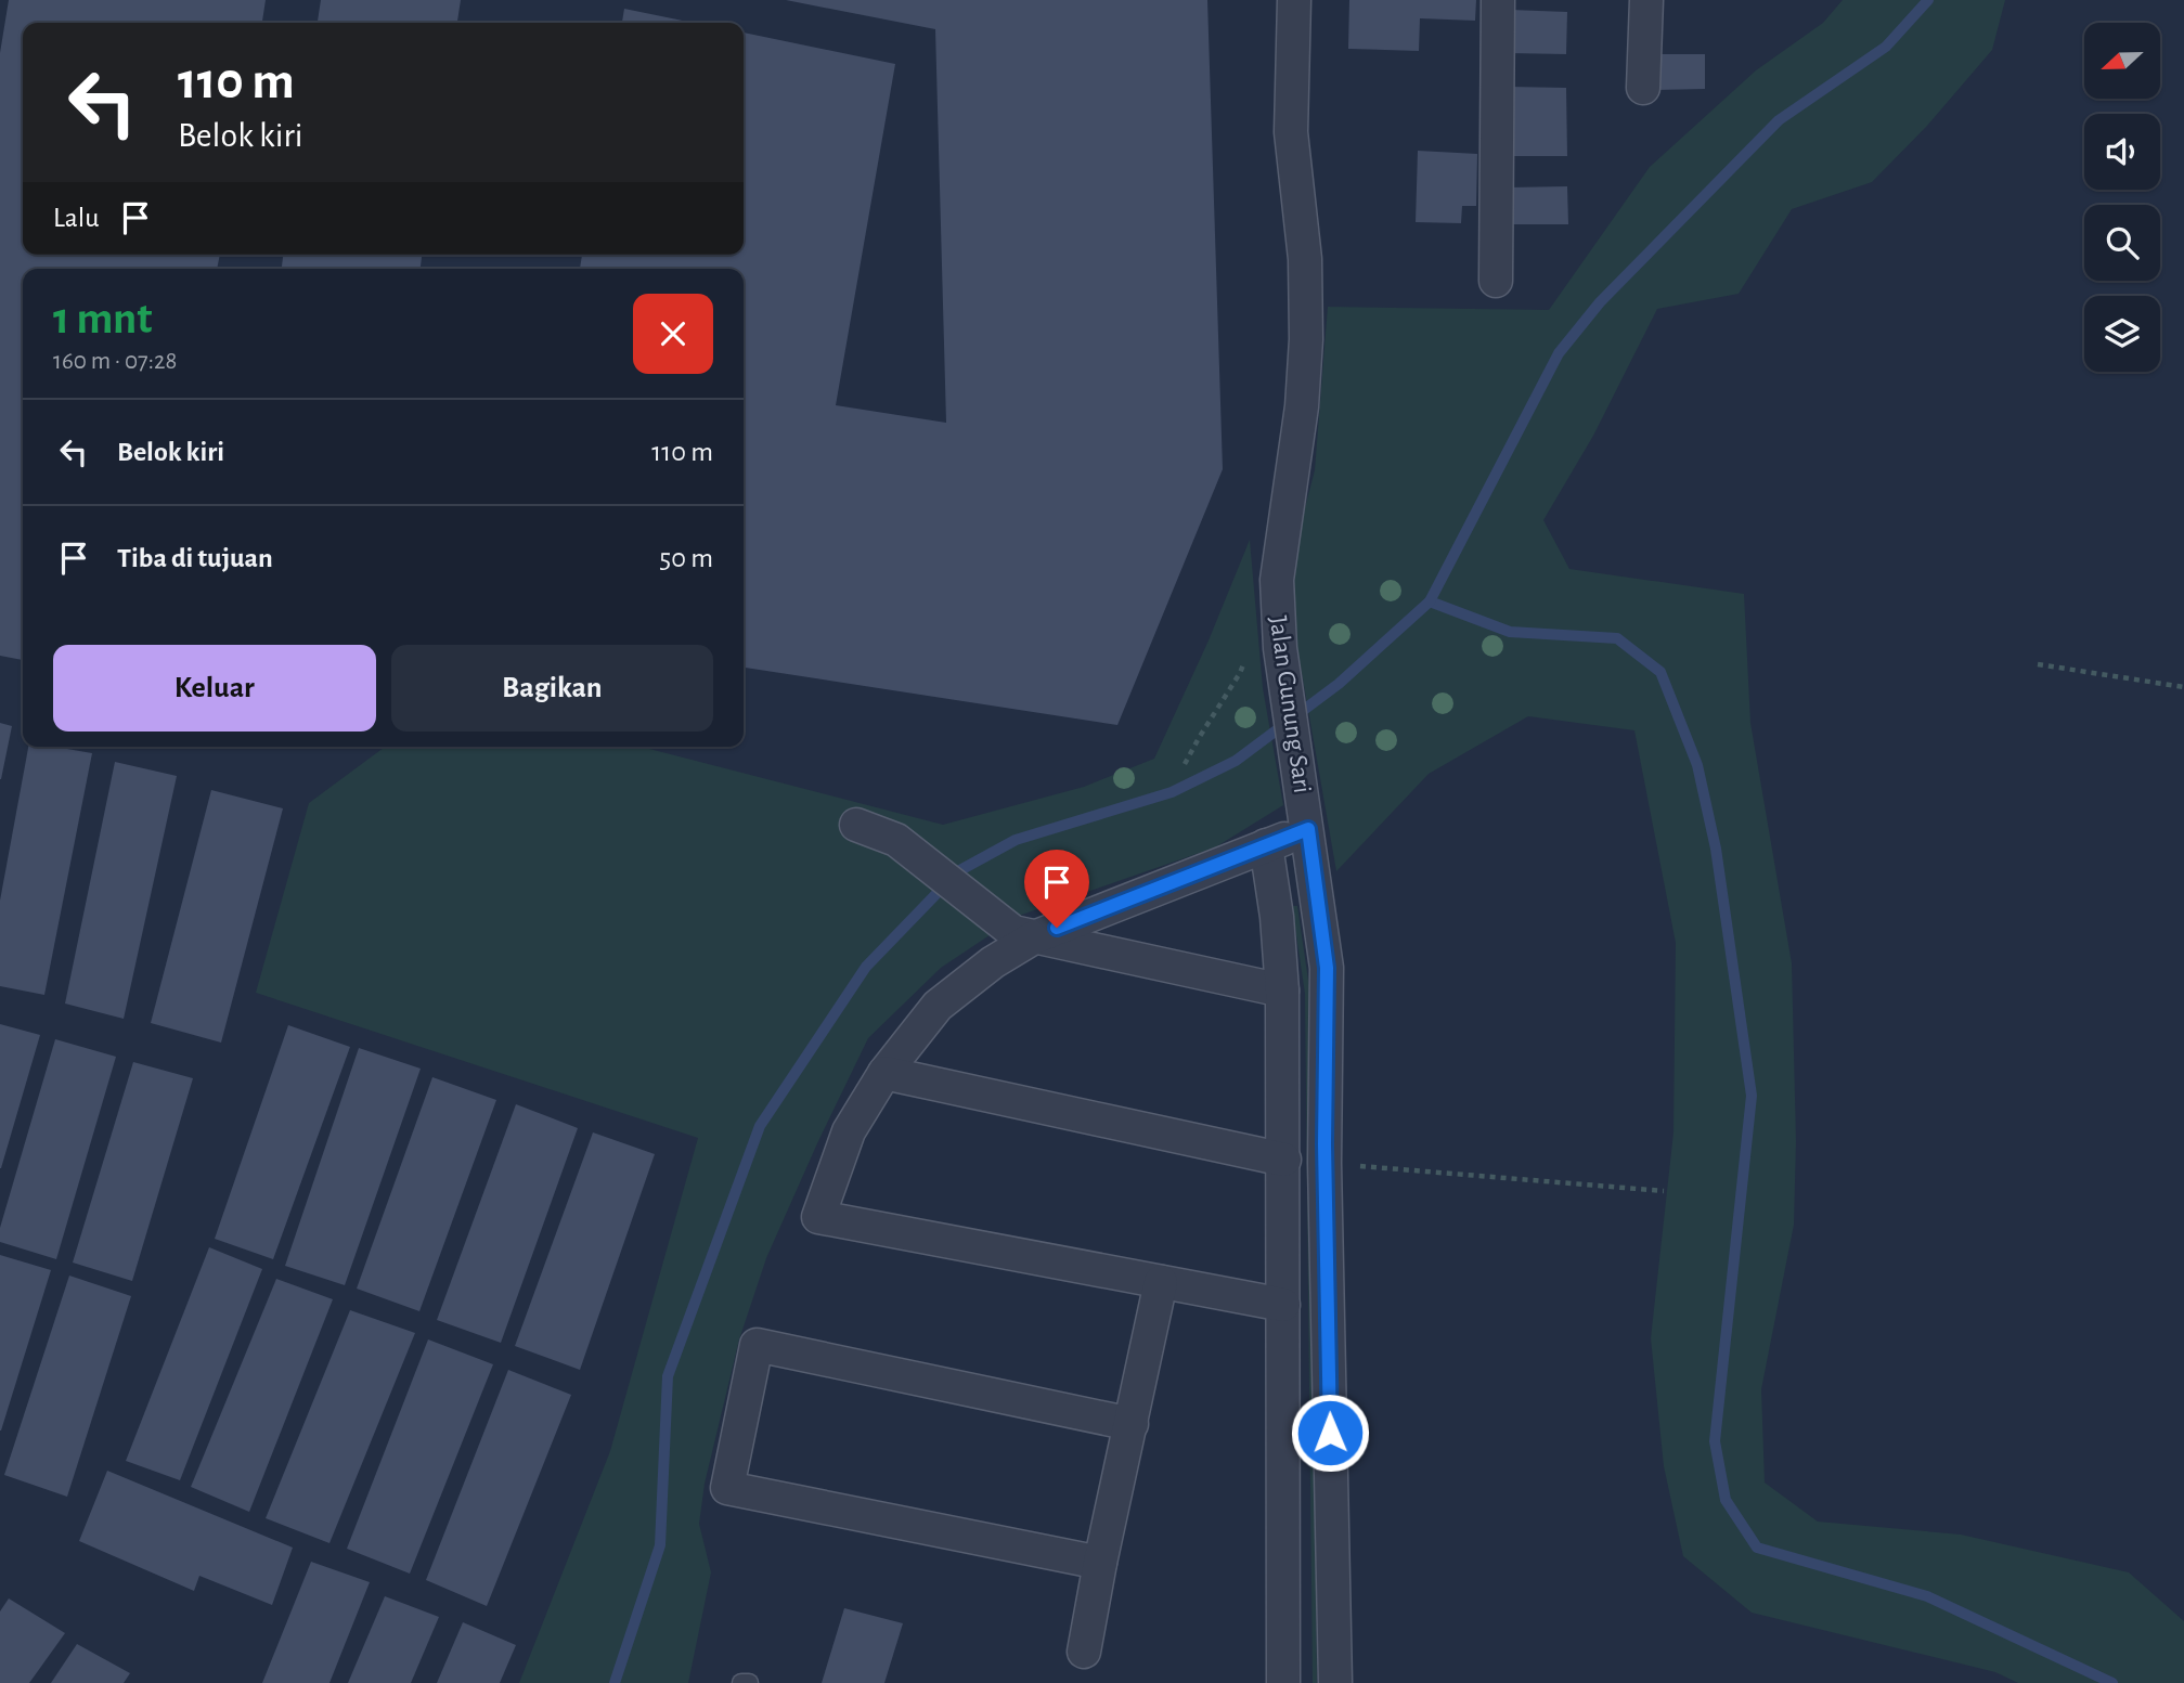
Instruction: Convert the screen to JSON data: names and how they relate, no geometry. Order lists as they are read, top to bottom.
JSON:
{
  "streets": {
    "street": ["Jalan Gunung Sari"]
  },
  "north": "left",
  "page": {
    "turn": ["110 m", "Belok kiri"],
    "then": "Lalu",
    "heading": ["1 mnt", "160 m · 07:28"],
    "list": [
      {
        "name": "Belok kiri",
        "value": "110 m"
      },
      {
        "name": "Tiba di tujuan",
        "value": "50 m"
      }
    ],
    "buttons": ["Keluar", "Bagikan"]
  }
}
